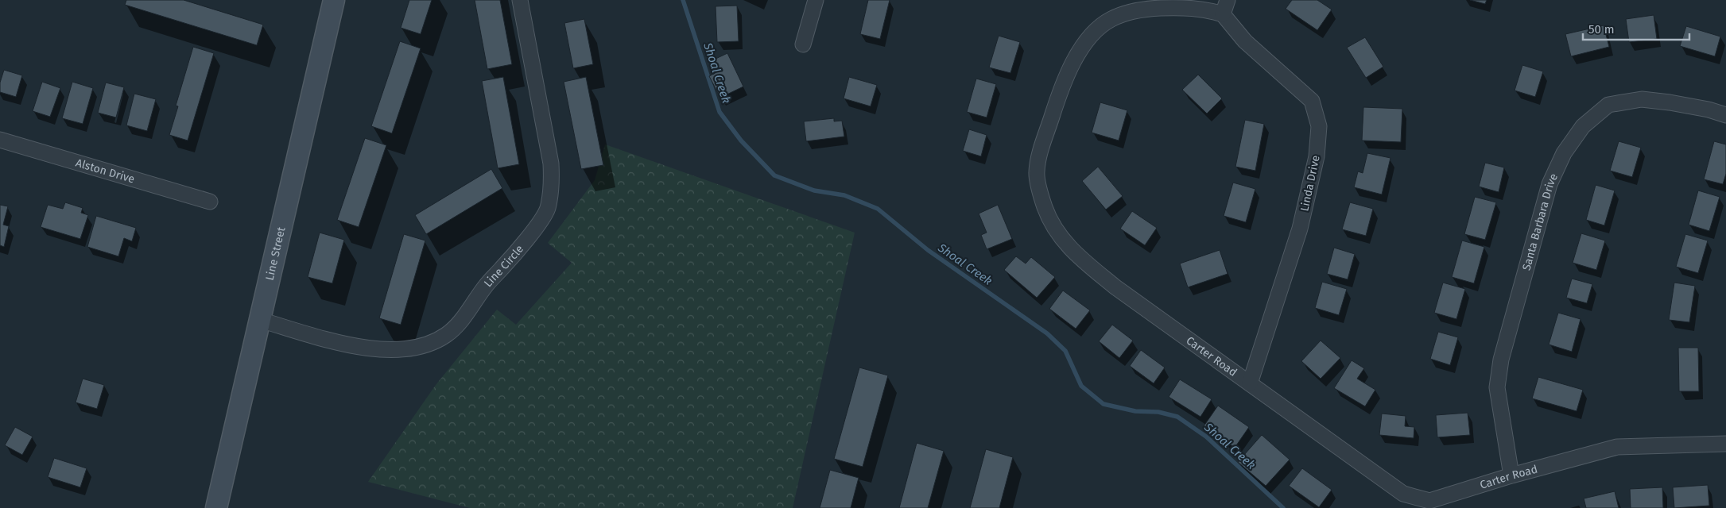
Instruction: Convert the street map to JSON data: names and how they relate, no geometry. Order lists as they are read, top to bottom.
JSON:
{
  "streets": {
    "street": [
      "Alston Drive",
      "Linda Drive",
      "Santa Barbara Drive",
      "Line Street",
      "Line Circle",
      "Carter Road"
    ]
  },
  "crossings": [
    ["Linda Drive", "Carter Road"],
    ["Santa Barbara Drive", "Carter Road"],
    ["Line Street", "Line Circle"]
  ],
  "water": ["Shoal Creek"],
  "scale_bar": "50 m"
}
